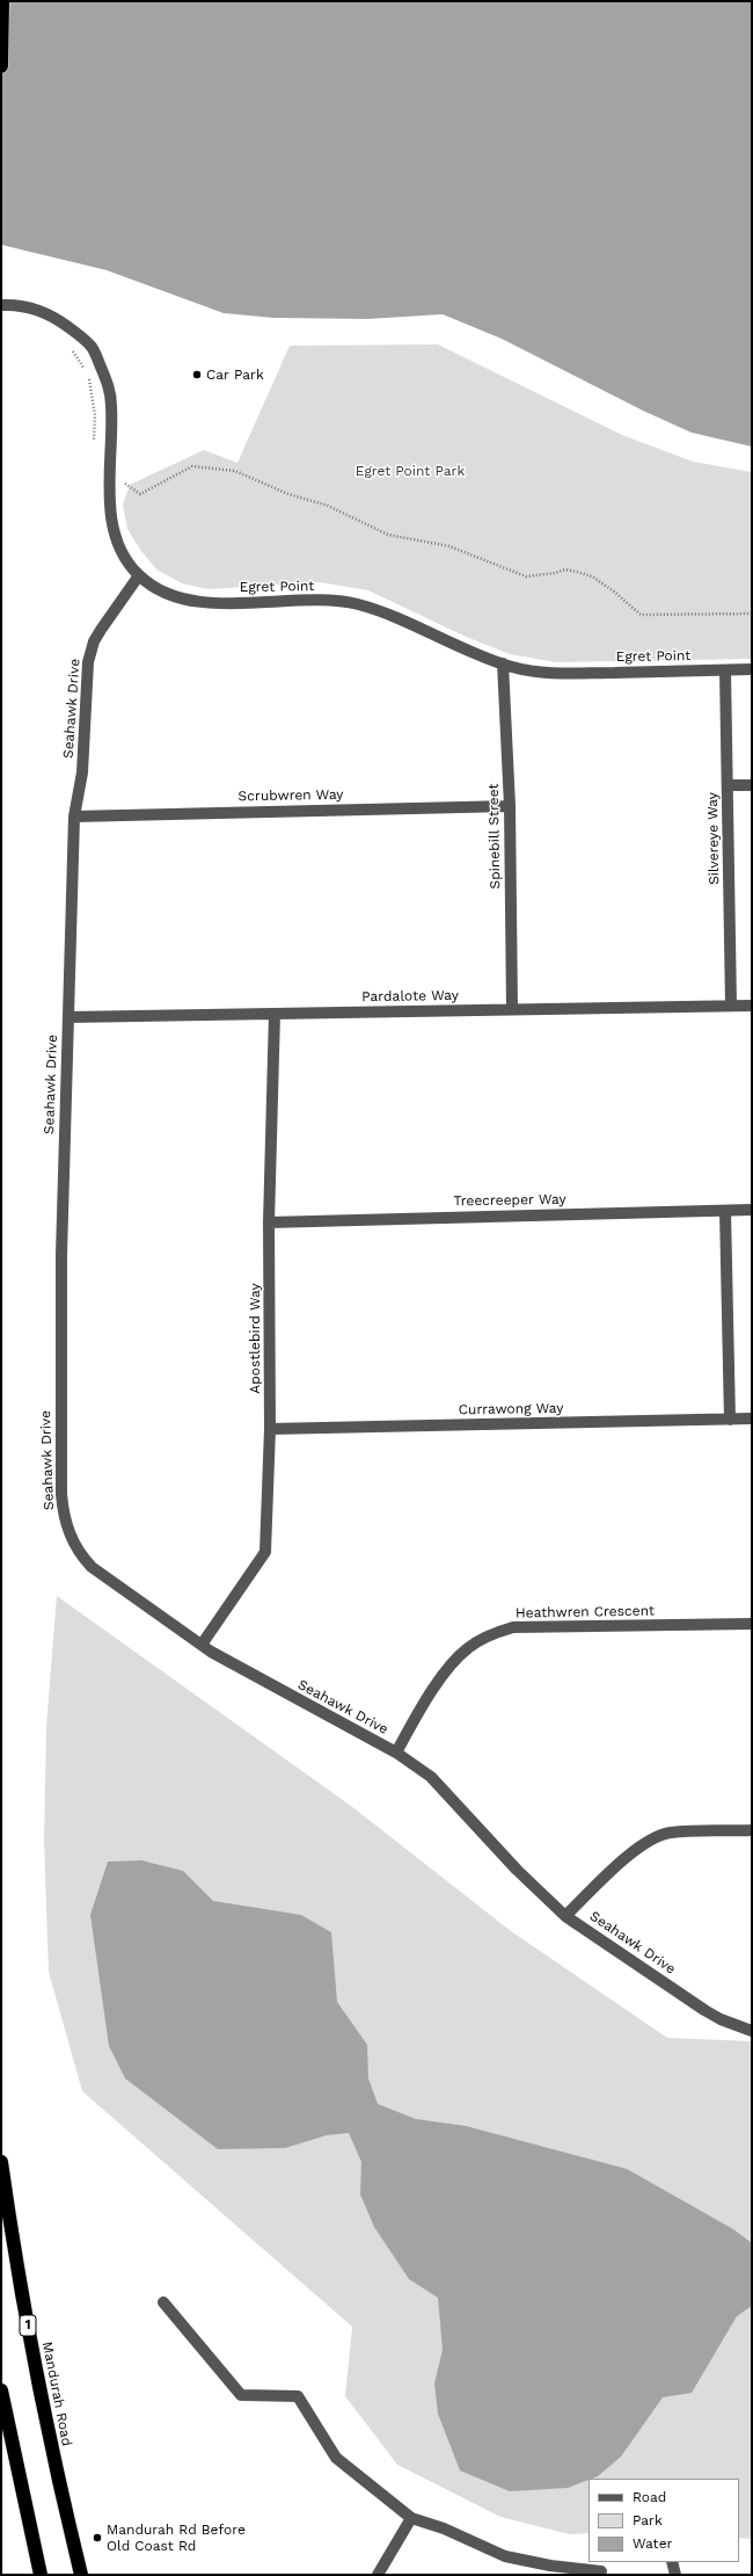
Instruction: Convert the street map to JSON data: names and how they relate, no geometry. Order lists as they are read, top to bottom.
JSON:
{
  "streets": {
    "highway": ["1", "Mandurah Road"],
    "street": [
      "Egret Point",
      "Seahawk Drive",
      "Scrubwren Way",
      "Spinebill Street",
      "Silvereye Way",
      "Pardalote Way",
      "Treecreeper Way",
      "Apostlebird Way",
      "Currawong Way",
      "Heathwren Crescent"
    ]
  },
  "crossings": [
    ["Egret Point", "Seahawk Drive"],
    ["Egret Point", "Spinebill Street"],
    ["Egret Point", "Silvereye Way"],
    ["Seahawk Drive", "Scrubwren Way"],
    ["Seahawk Drive", "Pardalote Way"],
    ["Seahawk Drive", "Apostlebird Way"],
    ["Seahawk Drive", "Heathwren Crescent"],
    ["Scrubwren Way", "Spinebill Street"],
    ["Spinebill Street", "Pardalote Way"],
    ["Silvereye Way", "Pardalote Way"],
    ["Pardalote Way", "Apostlebird Way"],
    ["Treecreeper Way", "Apostlebird Way"],
    ["Apostlebird Way", "Currawong Way"]
  ],
  "parks": ["Egret Point Park"],
  "places": ["Car Park", "Mandurah Rd Before Old Coast Rd"],
  "legend": ["Road", "Park", "Water"]
}
